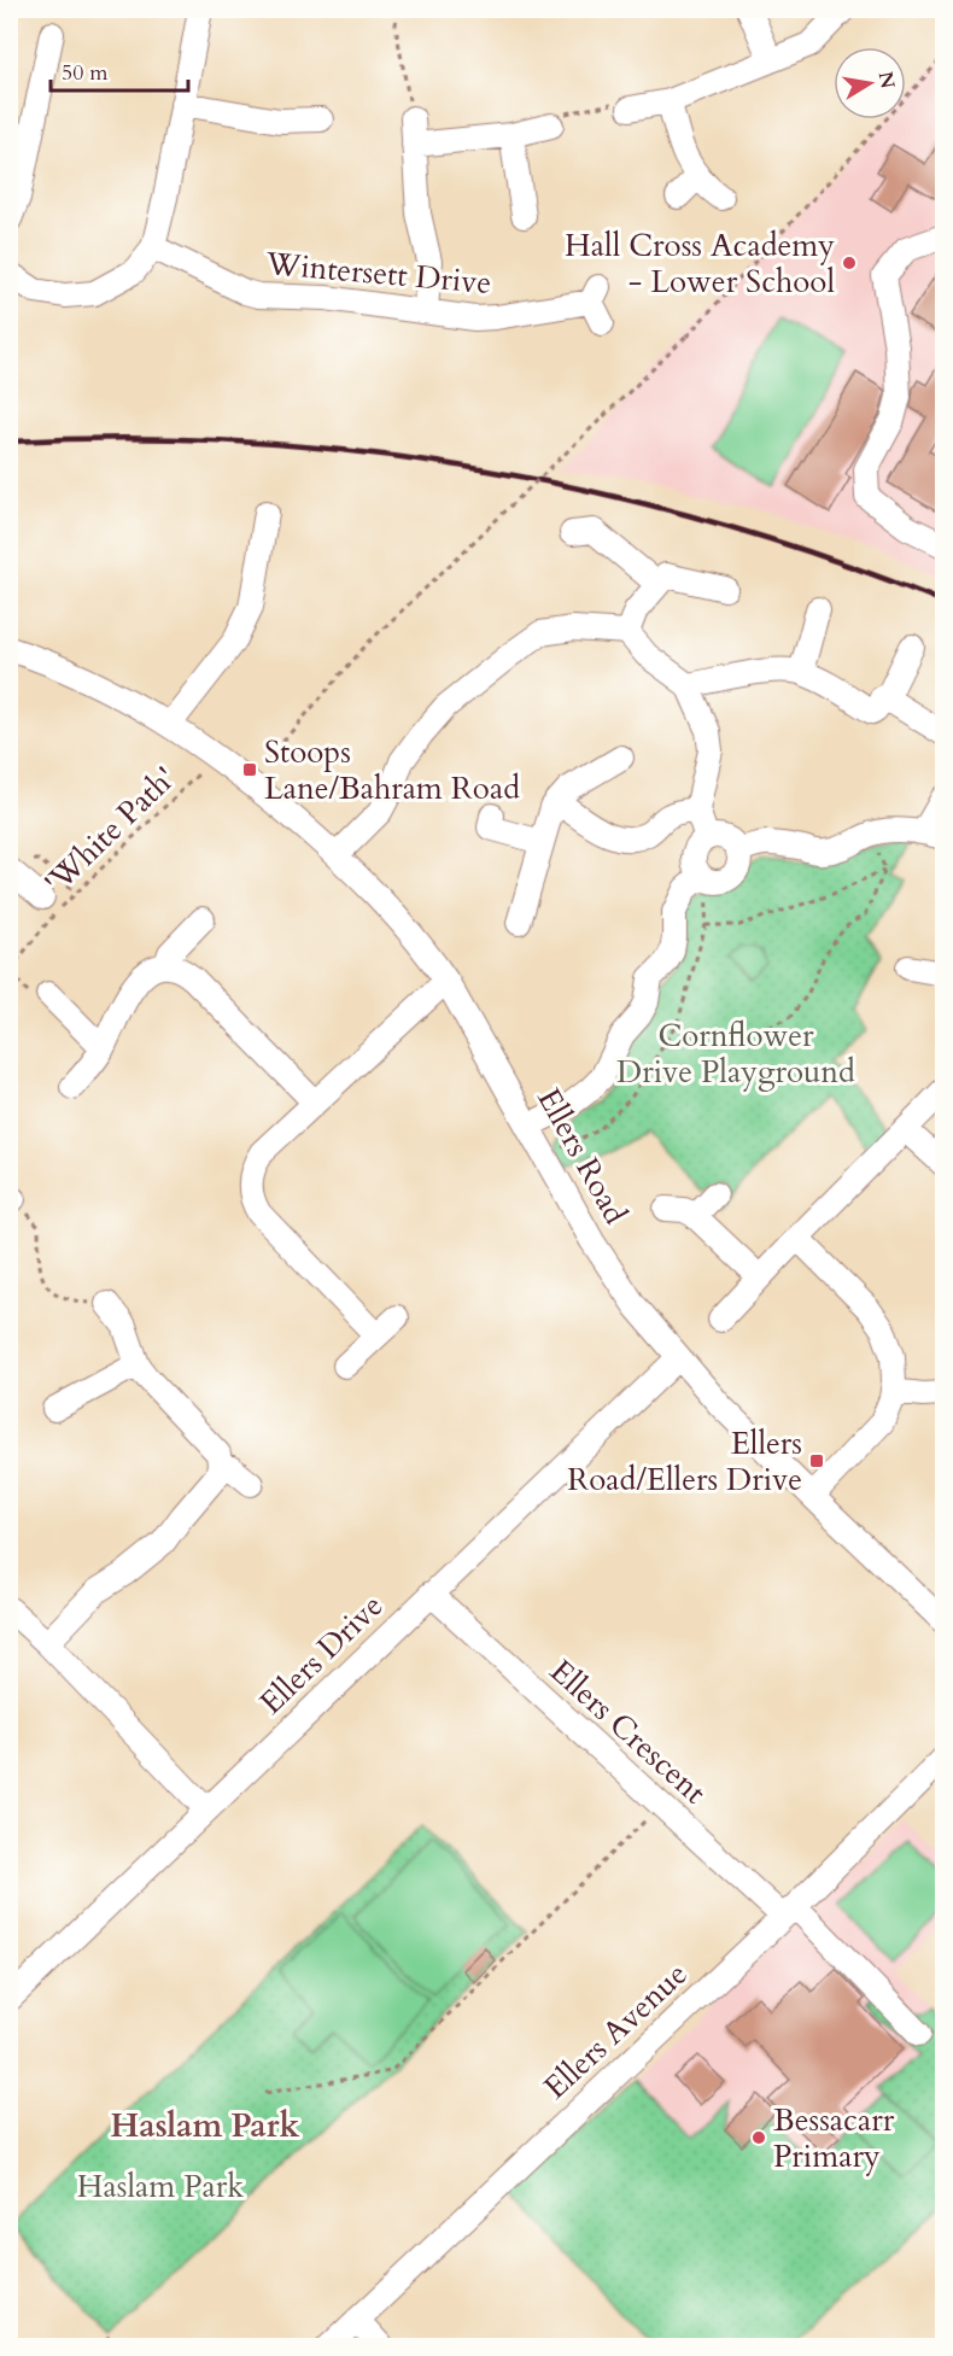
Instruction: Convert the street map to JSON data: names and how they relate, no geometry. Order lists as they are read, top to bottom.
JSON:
{
  "streets": {
    "street": [
      "Wintersett Drive",
      "Ellers Road",
      "Ellers Drive",
      "Ellers Crescent",
      "Ellers Avenue"
    ],
    "path": ["'White Path'"]
  },
  "crossings": [
    ["'White Path'", "Ellers Road"],
    ["Ellers Road", "Ellers Drive"],
    ["Ellers Drive", "Ellers Crescent"],
    ["Ellers Crescent", "Ellers Avenue"]
  ],
  "districts": ["Haslam Park"],
  "parks": ["Cornflower Drive Playground", "Haslam Park"],
  "places": {
    "other": ["Hall Cross Academy - Lower School", "Bessacarr Primary"],
    "transit": ["Stoops Lane/Bahram Road", "Ellers Road/Ellers Drive"]
  },
  "scale_bar": "50 m",
  "north": "right"
}
